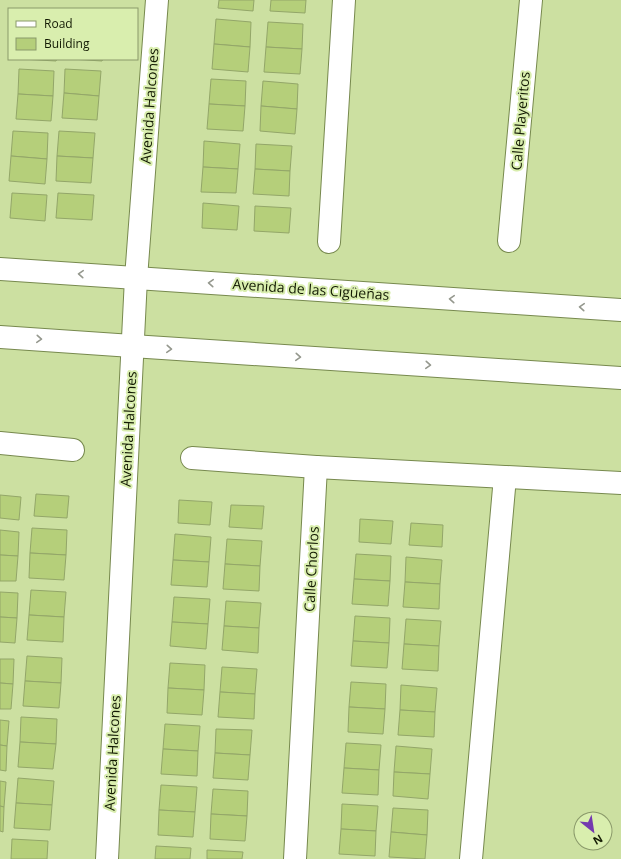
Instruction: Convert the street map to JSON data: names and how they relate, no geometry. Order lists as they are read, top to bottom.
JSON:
{
  "streets": {
    "main road": [
      "Avenida Halcones",
      "Calle Playeritos",
      "Avenida de las Cigüeñas",
      "Calle Chorlos"
    ]
  },
  "crossings": [
    ["Avenida Halcones", "Avenida de las Cigüeñas"]
  ],
  "legend": ["Road", "Building"],
  "north": "bottom right"
}
